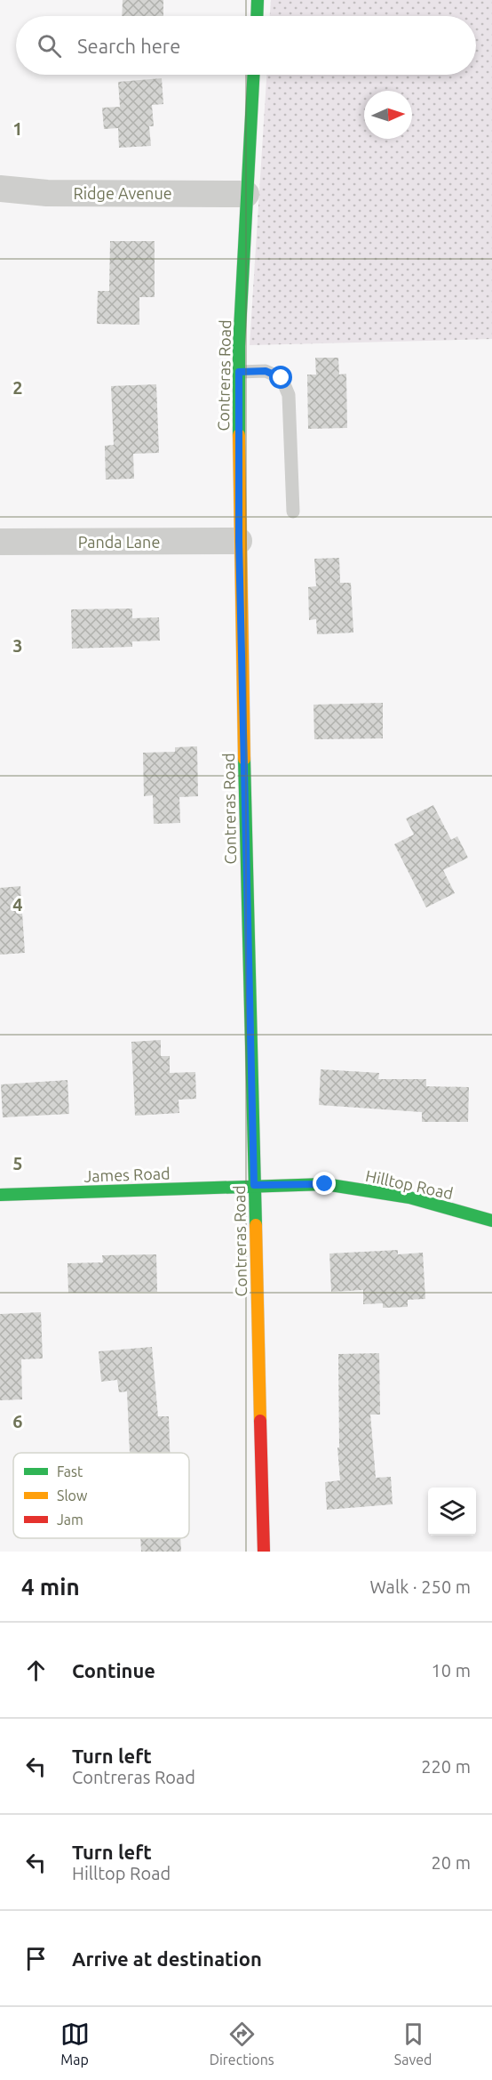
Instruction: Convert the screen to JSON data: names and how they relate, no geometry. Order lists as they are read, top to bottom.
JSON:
{
  "streets": {
    "street": [
      "Ridge Avenue",
      "Contreras Road",
      "Panda Lane",
      "James Road",
      "Hilltop Road"
    ]
  },
  "crossings": [
    ["Ridge Avenue", "Contreras Road"],
    ["Contreras Road", "Panda Lane"],
    ["Contreras Road", "James Road"],
    ["Contreras Road", "Hilltop Road"],
    ["James Road", "Hilltop Road"]
  ],
  "legend": ["Fast", "Slow", "Jam"],
  "north": "right",
  "page": {
    "search": "Search here",
    "heading": ["4 min", "Walk · 250 m"],
    "list": [
      ["Continue", "10 m"],
      ["Turn left", "Contreras Road", "220 m"],
      ["Turn left", "Hilltop Road", "20 m"],
      "Arrive at destination"
    ],
    "nav": ["Map", "Directions", "Saved"]
  },
  "grid": {
    "rows": [
      "1",
      "2",
      "3",
      "4",
      "5",
      "6"
    ]
  }
}
